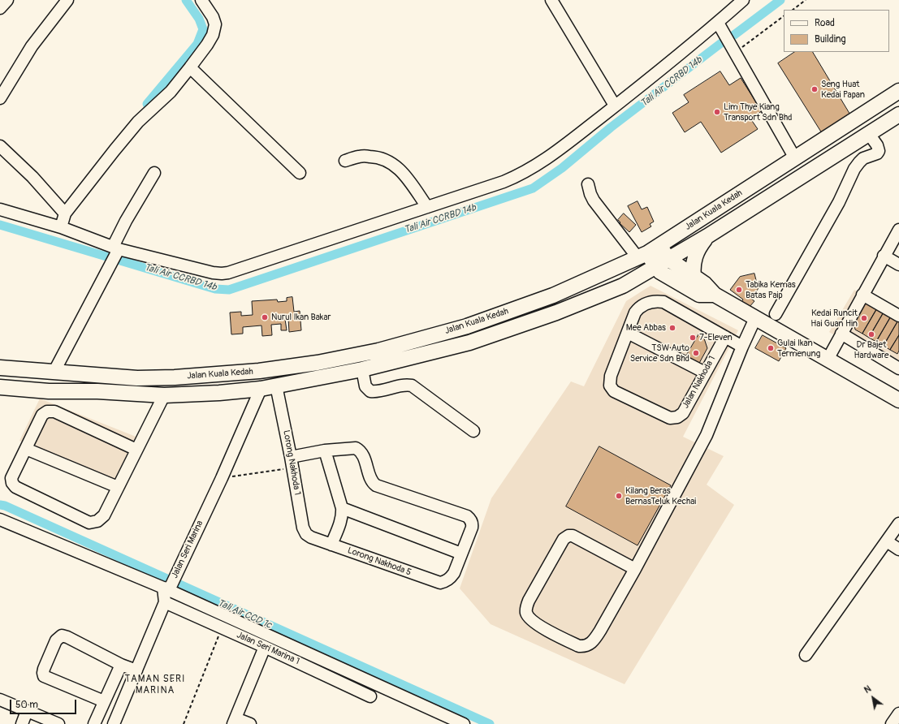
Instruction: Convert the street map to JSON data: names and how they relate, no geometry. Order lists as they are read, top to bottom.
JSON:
{
  "streets": {
    "main road": ["Jalan Kuala Kedah"],
    "street": [
      "Jalan Nakhoda 1",
      "Lorong Nakhoda 1",
      "Jalan Seri Marina",
      "Lorong Nakhoda 5",
      "Jalan Seri Marina 1"
    ]
  },
  "crossings": [
    ["Jalan Kuala Kedah", "Lorong Nakhoda 1"],
    ["Jalan Kuala Kedah", "Jalan Seri Marina"],
    ["Lorong Nakhoda 1", "Lorong Nakhoda 5"],
    ["Jalan Seri Marina", "Jalan Seri Marina 1"]
  ],
  "districts": ["TAMAN SERI MARINA"],
  "water": ["Tali Air CCRBD 14b", "Tali Air CCD 1c"],
  "places": [
    "Seng Huat Kedai Papan",
    "Lim Thye Kiang Transport Sdn Bhd",
    "Tabika Kemas Batas Paip",
    "Nurul Ikan Bakar",
    "Kedai Runcit Hai Guan Hin",
    "Mee Abbas",
    "Dr Bajet Hardware",
    "7-Eleven",
    "Gulai Ikan Termenung",
    "TSW Auto Service Sdn Bhd",
    "Kilang Beras BernasTeluk Kechai"
  ],
  "legend": ["Road", "Building"],
  "scale_bar": "50 m",
  "north": "top left"
}
